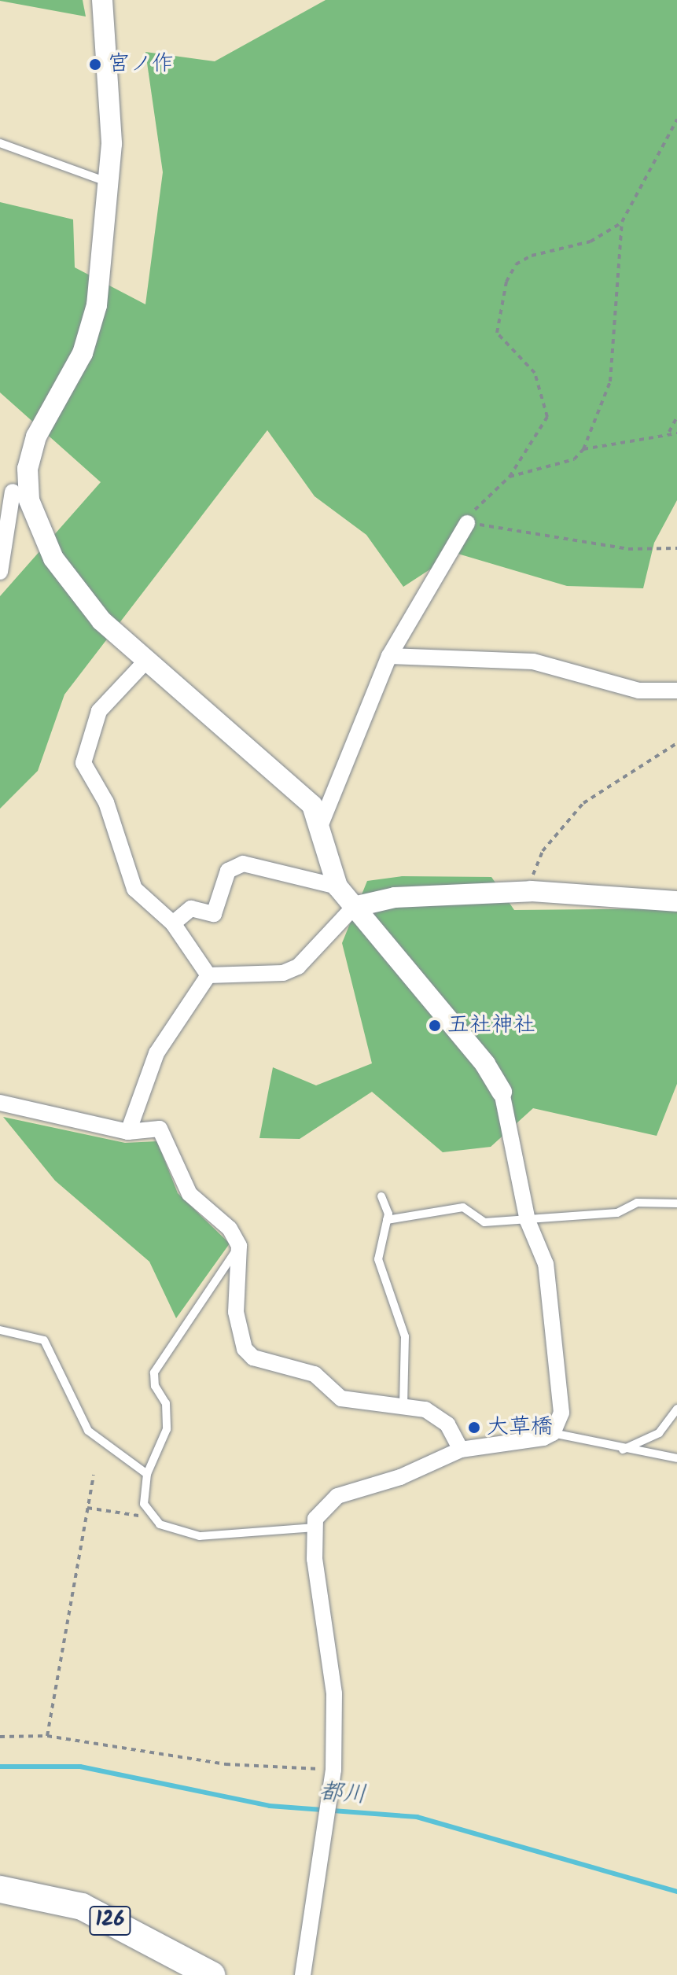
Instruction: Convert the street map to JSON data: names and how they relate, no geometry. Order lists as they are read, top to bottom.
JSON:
{
  "streets": {
    "highway": ["126"]
  },
  "water": ["都川"],
  "places": ["宮ノ作", "五社神社", "大草橋"]
}
